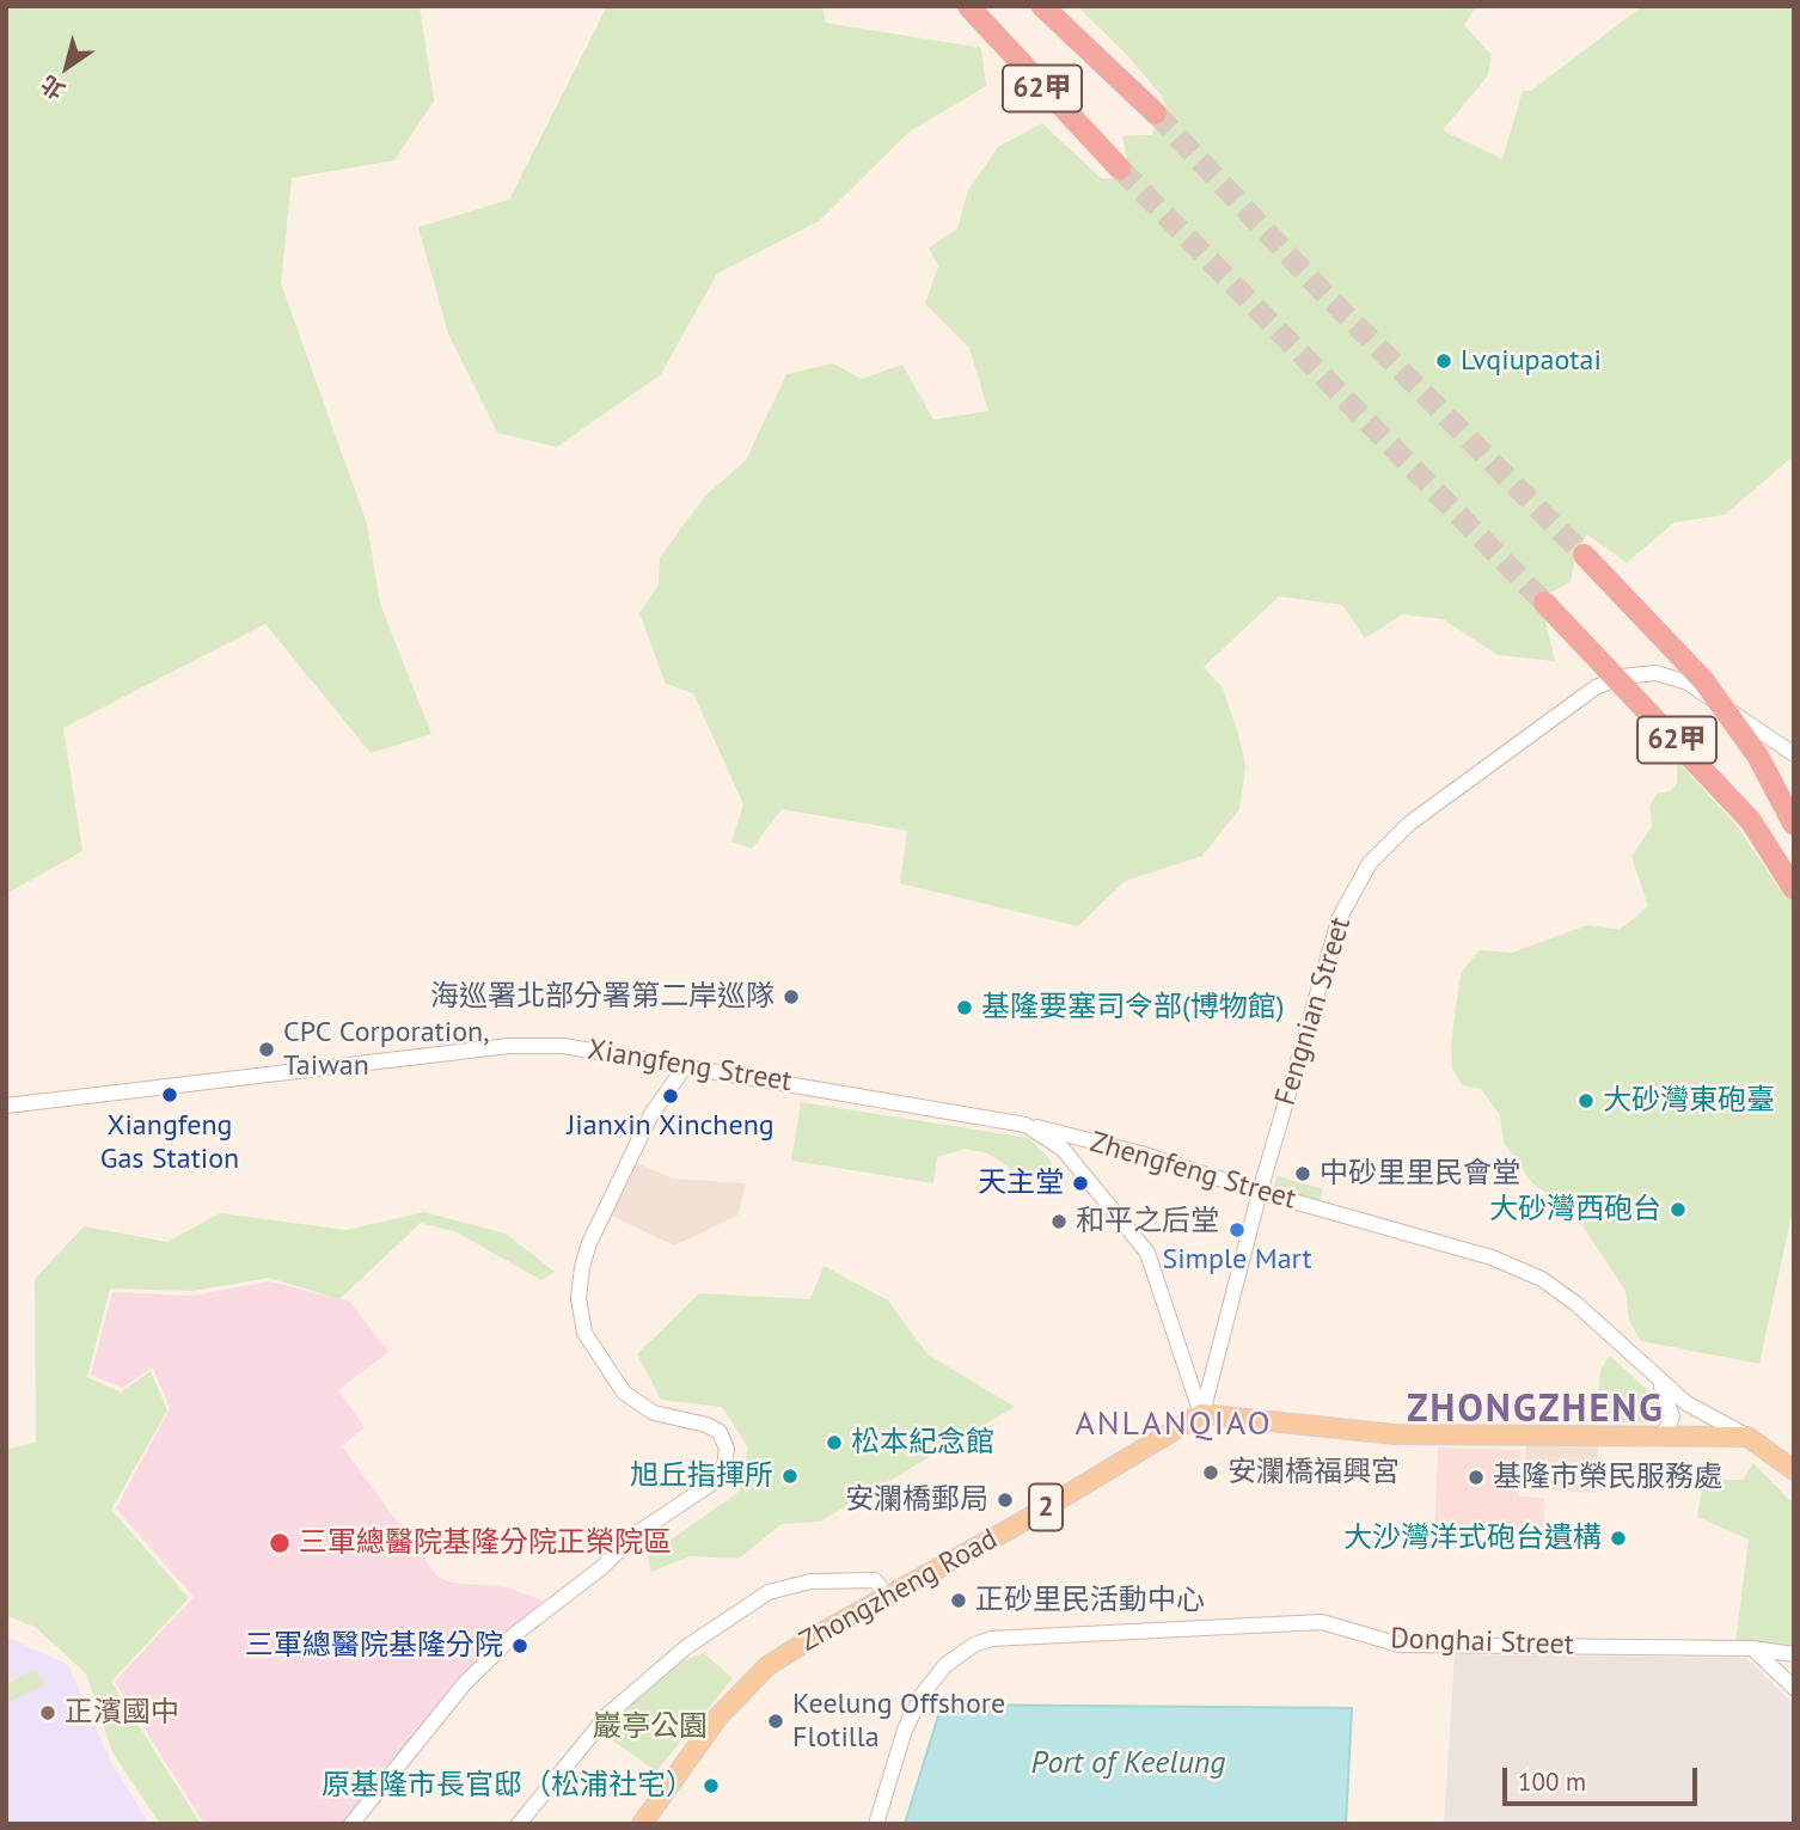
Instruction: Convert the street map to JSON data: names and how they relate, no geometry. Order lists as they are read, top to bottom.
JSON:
{
  "streets": {
    "highway": ["62甲"],
    "main road": ["2", "Zhongzheng Road"],
    "street": [
      "Fengnian Street",
      "Xiangfeng Street",
      "Zhengfeng Street",
      "Donghai Street"
    ]
  },
  "crossings": [
    ["Fengnian Street", "Xiangfeng Street"],
    ["Fengnian Street", "Zhengfeng Street"],
    ["Fengnian Street", "Zhongzheng Road"],
    ["Xiangfeng Street", "Zhengfeng Street"],
    ["Xiangfeng Street", "Zhongzheng Road"]
  ],
  "districts": ["ZHONGZHENG", "ANLANQIAO"],
  "water": ["Port of Keelung"],
  "parks": ["巖亭公園"],
  "places": [
    "Lvqiupaotai",
    "海巡署北部分署第二岸巡隊",
    "基隆要塞司令部(博物館)",
    "CPC Corporation, Taiwan",
    "Xiangfeng Gas Station",
    "Jianxin Xincheng",
    "大砂灣東砲臺",
    "中砂里里民會堂",
    "天主堂",
    "大砂灣西砲台",
    "和平之后堂",
    "Simple Mart",
    "松本紀念館",
    "安瀾橋福興宮",
    "旭丘指揮所",
    "基隆市榮民服務處",
    "安瀾橋郵局",
    "大沙灣洋式砲台遺構",
    "三軍總醫院基隆分院正榮院區",
    "正砂里民活動中心",
    "三軍總醫院基隆分院",
    "正濱國中",
    "Keelung Offshore Flotilla",
    "原基隆市長官邸（松浦社宅）"
  ],
  "scale_bar": "100 m",
  "north": "bottom left"
}
